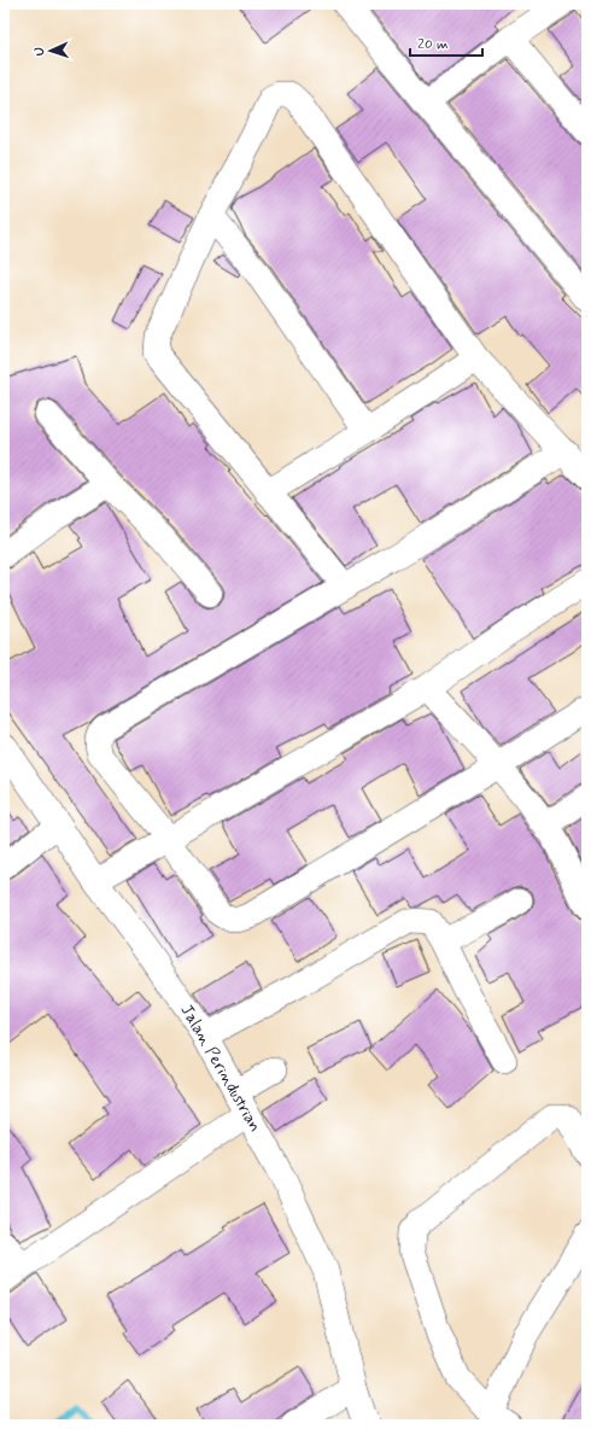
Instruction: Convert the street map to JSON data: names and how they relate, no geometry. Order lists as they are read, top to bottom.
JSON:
{
  "streets": {
    "street": ["Jalan Perindustrian"]
  },
  "scale_bar": "20 m",
  "north": "left"
}
